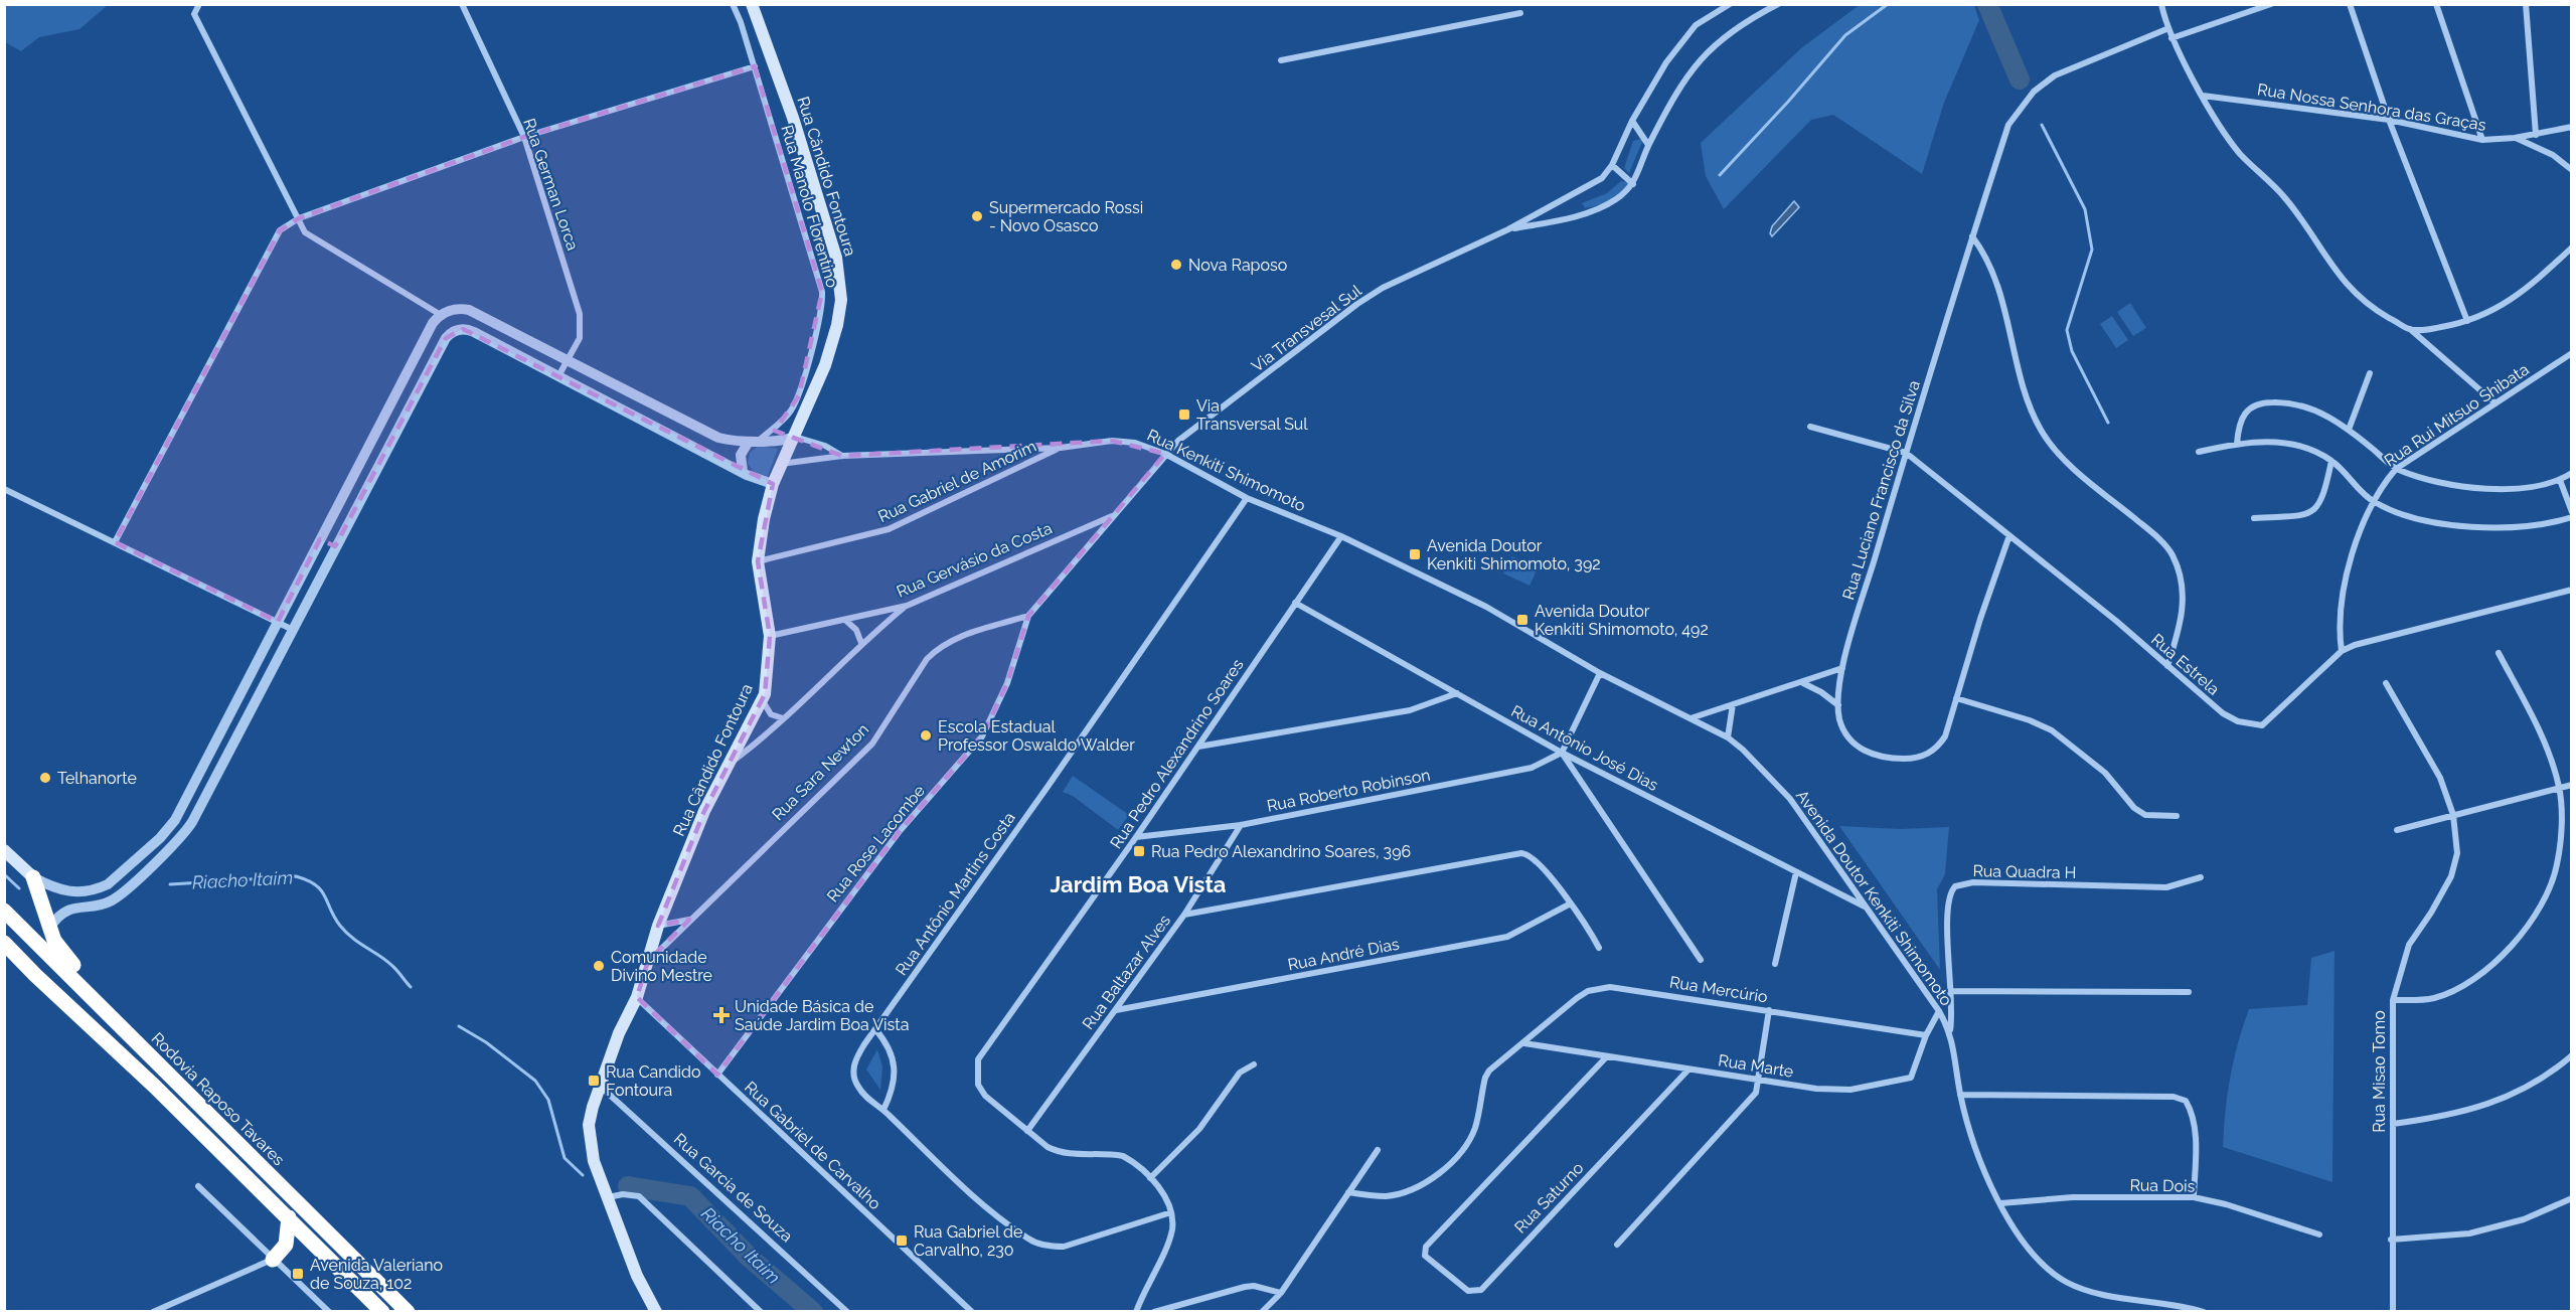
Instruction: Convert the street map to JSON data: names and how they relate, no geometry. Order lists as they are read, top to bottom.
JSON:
{
  "streets": {
    "highway": ["Rodovia Raposo Tavares"],
    "main road": ["Rua Cândido Fontoura"],
    "street": [
      "Rua Nossa Senhora das Graças",
      "Rua German Lorca",
      "Rua Manolo Florentino",
      "Via Transvesal Sul",
      "Rua Rui Mitsuo Shibata",
      "Rua Kenkiti Shimomoto",
      "Rua Gabriel de Amorim",
      "Rua Luciano Francisco da Silva",
      "Rua Gervásio da Costa",
      "Rua Estrela",
      "Rua Antônio José Dias",
      "Rua Pedro Alexandrino Soares",
      "Rua Sara Newton",
      "Rua Roberto Robinson",
      "Rua Rose Lacombe",
      "Rua Quadra H",
      "Rua Antônio Martins Costa",
      "Avenida Doutor Kenkiti Shimomoto",
      "Rua André Dias",
      "Rua Baltazar Alves",
      "Rua Mercúrio",
      "Rua Marte",
      "Rua Misao Tomo",
      "Rua Gabriel de Carvalho",
      "Rua Dois",
      "Rua Garcia de Souza",
      "Rua Saturno"
    ]
  },
  "crossings": [
    ["Rua Cândido Fontoura", "Rua Kenkiti Shimomoto"],
    ["Rua Cândido Fontoura", "Rua Gabriel de Amorim"],
    ["Rua Cândido Fontoura", "Rua Gervásio da Costa"],
    ["Rua Cândido Fontoura", "Rua Sara Newton"],
    ["Rua Cândido Fontoura", "Rua Gabriel de Carvalho"],
    ["Rua Cândido Fontoura", "Rua Garcia de Souza"],
    ["Via Transvesal Sul", "Rua Kenkiti Shimomoto"],
    ["Via Transvesal Sul", "Rua Gervásio da Costa"],
    ["Via Transvesal Sul", "Rua Sara Newton"],
    ["Via Transvesal Sul", "Rua Rose Lacombe"],
    ["Rua Rui Mitsuo Shibata", "Rua Estrela"],
    ["Rua Kenkiti Shimomoto", "Rua Gabriel de Amorim"],
    ["Rua Kenkiti Shimomoto", "Rua Pedro Alexandrino Soares"],
    ["Rua Kenkiti Shimomoto", "Rua Antônio Martins Costa"],
    ["Rua Kenkiti Shimomoto", "Avenida Doutor Kenkiti Shimomoto"],
    ["Rua Luciano Francisco da Silva", "Rua Estrela"],
    ["Rua Antônio José Dias", "Rua Pedro Alexandrino Soares"],
    ["Rua Antônio José Dias", "Rua Roberto Robinson"],
    ["Rua Antônio José Dias", "Avenida Doutor Kenkiti Shimomoto"],
    ["Rua Pedro Alexandrino Soares", "Rua Roberto Robinson"],
    ["Rua Pedro Alexandrino Soares", "Rua Antônio Martins Costa"],
    ["Rua Pedro Alexandrino Soares", "Rua Baltazar Alves"],
    ["Rua Sara Newton", "Rua Rose Lacombe"],
    ["Rua Roberto Robinson", "Rua Baltazar Alves"],
    ["Rua Rose Lacombe", "Rua Gabriel de Carvalho"],
    ["Avenida Doutor Kenkiti Shimomoto", "Rua Marte"],
    ["Avenida Doutor Kenkiti Shimomoto", "Rua Dois"],
    ["Rua André Dias", "Rua Baltazar Alves"],
    ["Rua Mercúrio", "Rua Marte"],
    ["Rua Marte", "Rua Saturno"]
  ],
  "districts": ["Jardim Boa Vista"],
  "water": ["Riacho Itaim"],
  "places": {
    "other": [
      "Supermercado Rossi - Novo Osasco",
      "Nova Raposo",
      "Escola Estadual Professor Oswaldo Walder",
      "Telhanorte",
      "Comunidade Divino Mestre"
    ],
    "transit": [
      "Via Transversal Sul",
      "Avenida Doutor Kenkiti Shimomoto, 392",
      "Avenida Doutor Kenkiti Shimomoto, 492",
      "Rua Pedro Alexandrino Soares, 396",
      "Rua Candido Fontoura",
      "Rua Gabriel de Carvalho, 230",
      "Avenida Valeriano de Souza, 102"
    ],
    "health": ["Unidade Básica de Saúde Jardim Boa Vista"]
  }
}
